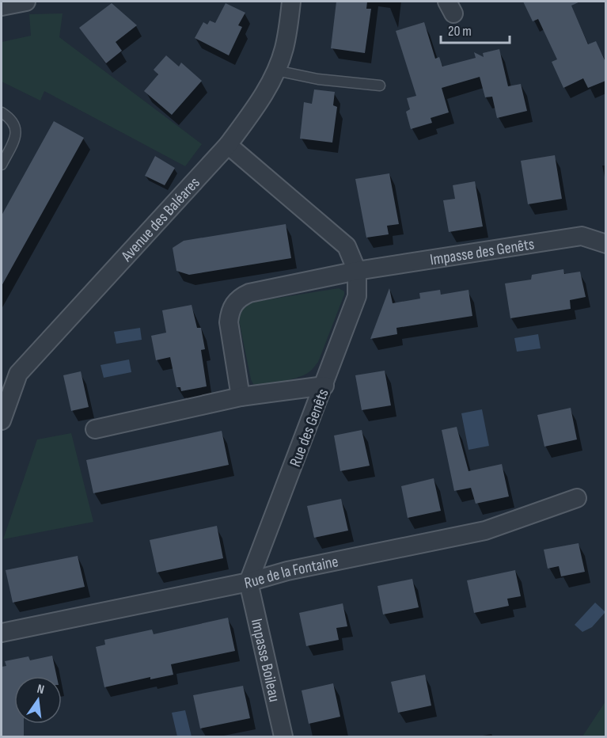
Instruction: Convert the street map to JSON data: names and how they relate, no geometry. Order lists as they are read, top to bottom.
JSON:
{
  "streets": {
    "street": [
      "Avenue des Baléares",
      "Impasse des Genêts",
      "Rue des Genêts",
      "Rue de la Fontaine",
      "Impasse Boileau"
    ]
  },
  "crossings": [
    ["Avenue des Baléares", "Rue des Genêts"],
    ["Impasse des Genêts", "Rue des Genêts"],
    ["Rue des Genêts", "Rue de la Fontaine"],
    ["Rue des Genêts", "Impasse Boileau"],
    ["Rue de la Fontaine", "Impasse Boileau"]
  ],
  "scale_bar": "20 m",
  "north": "top"
}
